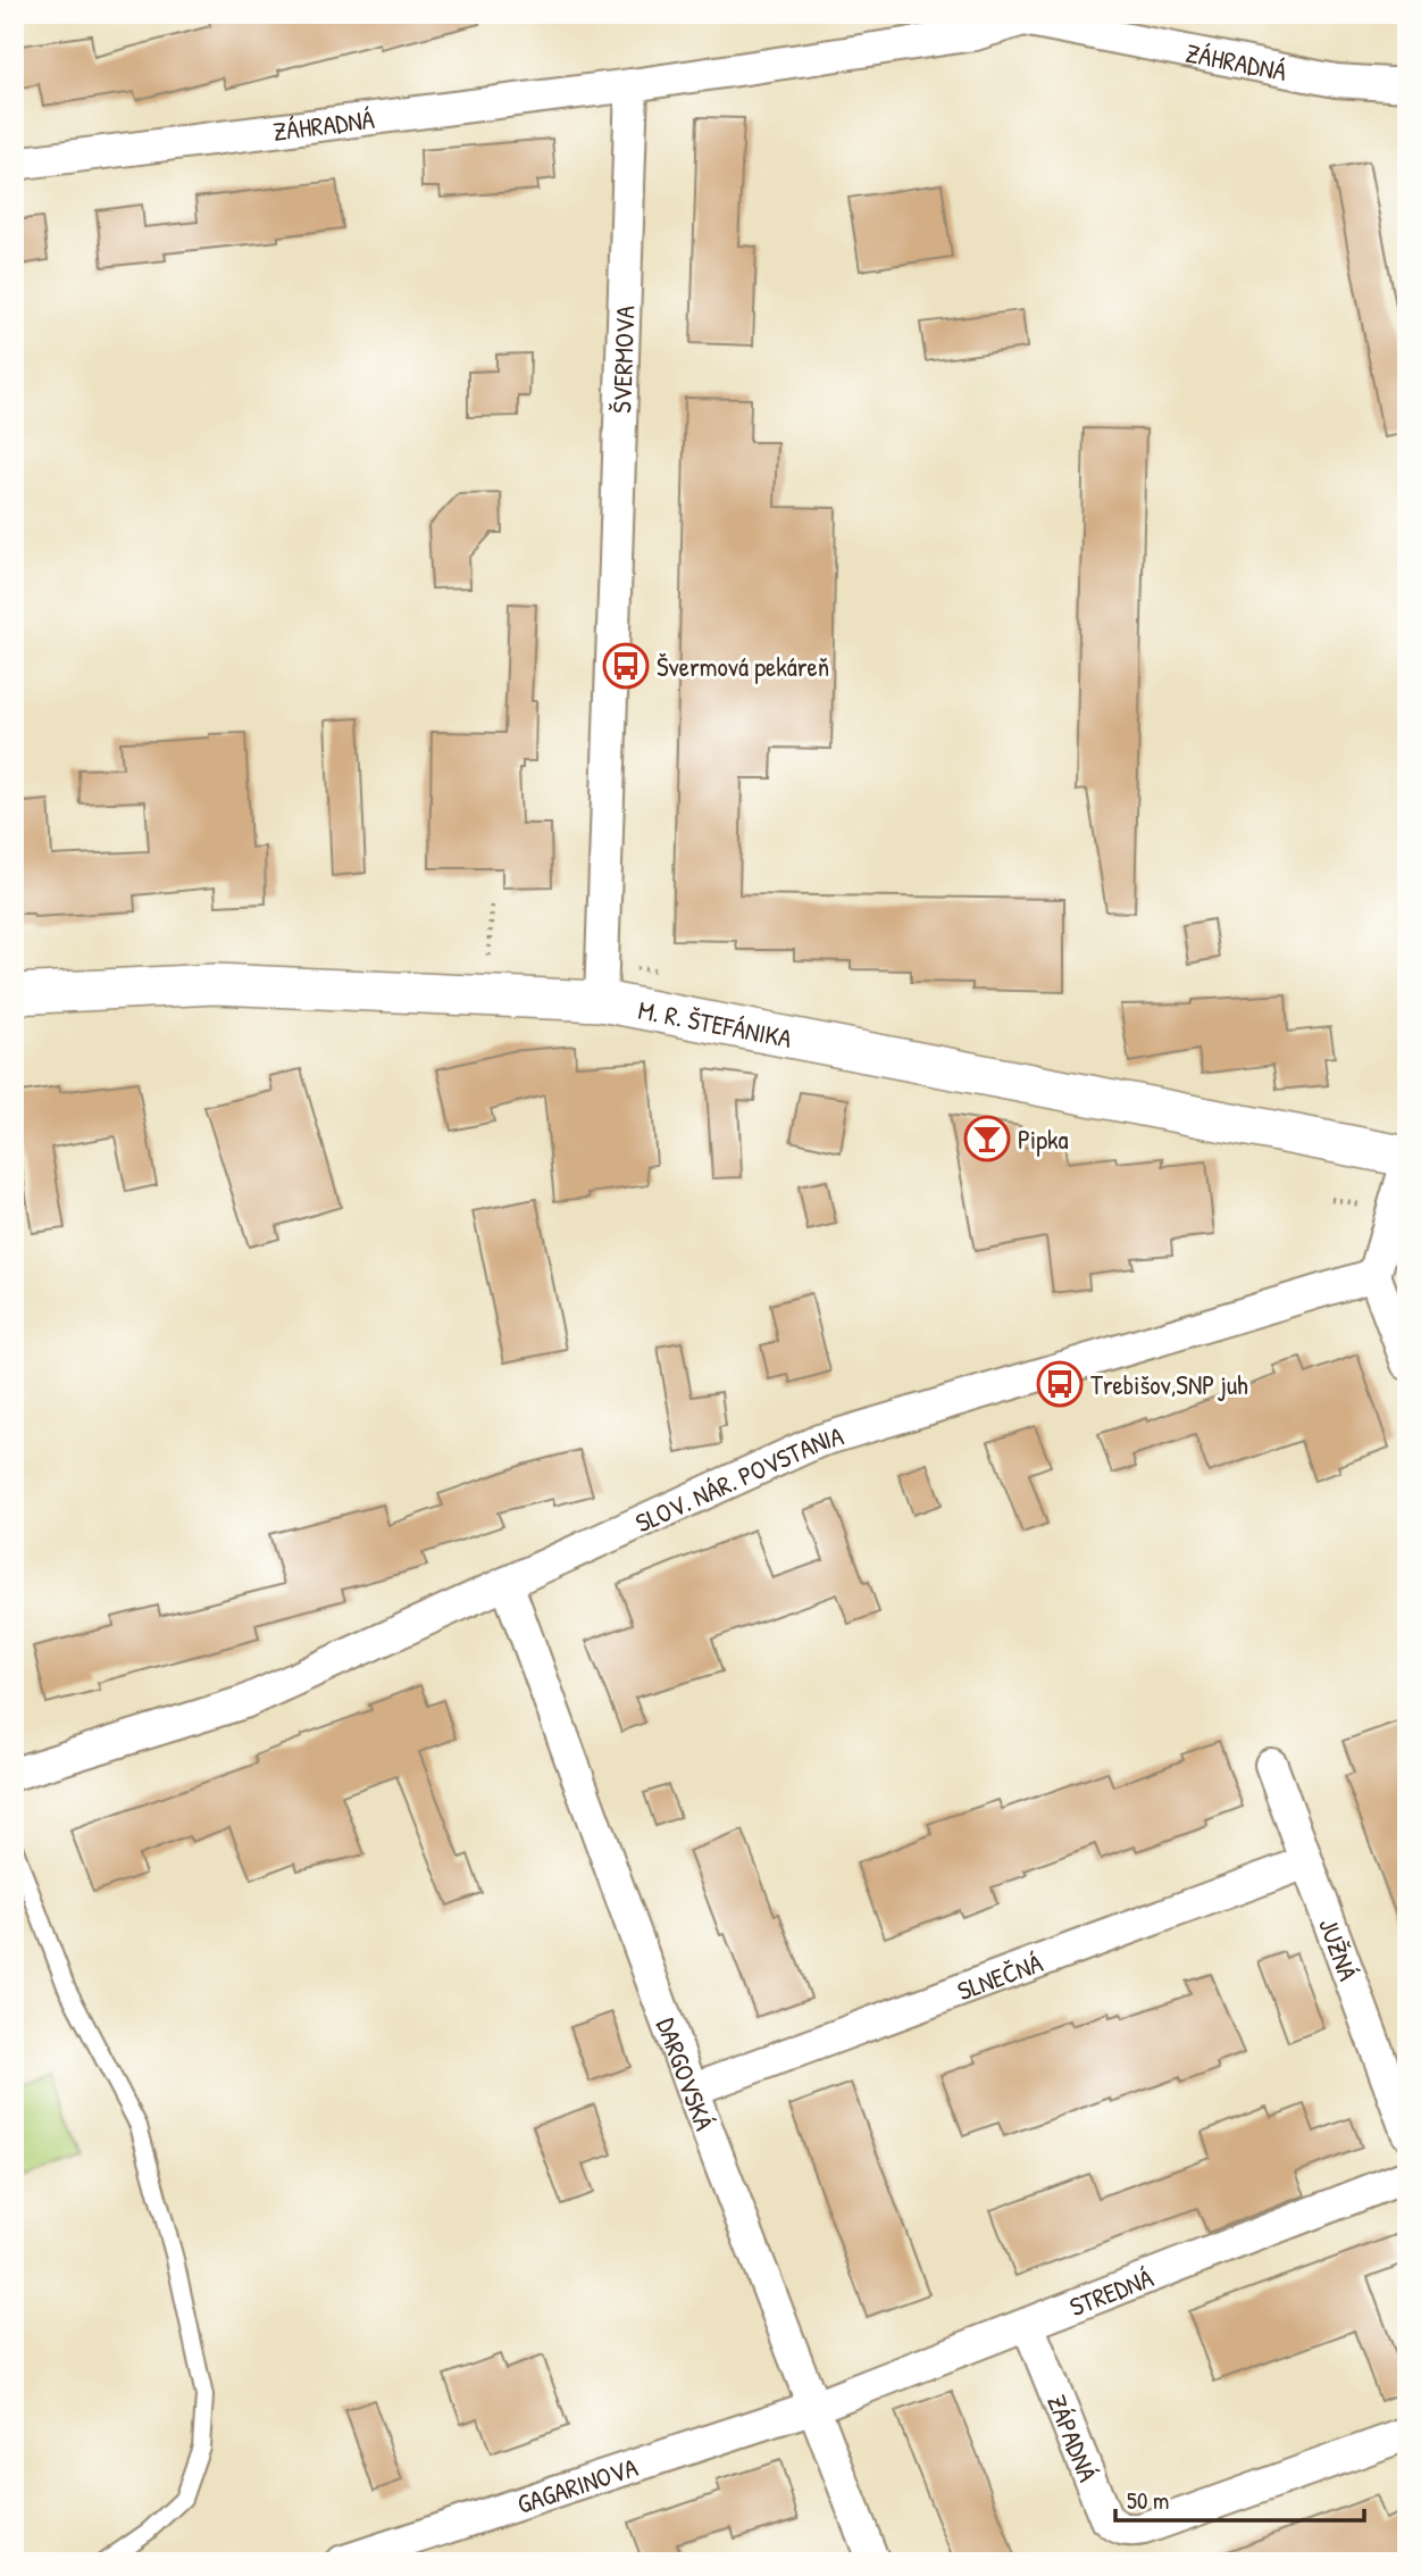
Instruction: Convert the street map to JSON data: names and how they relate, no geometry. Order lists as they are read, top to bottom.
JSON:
{
  "streets": {
    "street": [
      "ZÁHRADNÁ",
      "ŠVERMOVA",
      "M. R. ŠTEFÁNIKA",
      "SLOV. NÁR. POVSTANIA",
      "JUŽNÁ",
      "SLNEČNÁ",
      "DARGOVSKÁ",
      "STREDNÁ",
      "ZÁPADNÁ",
      "GAGARINOVA"
    ]
  },
  "crossings": [
    ["ZÁHRADNÁ", "ŠVERMOVA"],
    ["ŠVERMOVA", "M. R. ŠTEFÁNIKA"],
    ["SLOV. NÁR. POVSTANIA", "DARGOVSKÁ"],
    ["JUŽNÁ", "SLNEČNÁ"],
    ["SLNEČNÁ", "DARGOVSKÁ"],
    ["DARGOVSKÁ", "STREDNÁ"],
    ["DARGOVSKÁ", "GAGARINOVA"],
    ["STREDNÁ", "ZÁPADNÁ"],
    ["STREDNÁ", "GAGARINOVA"]
  ],
  "places": {
    "bus stop": ["Švermová pekáreň", "Trebišov,SNP juh"],
    "bar": ["Pipka"]
  },
  "scale_bar": "50 m"
}
